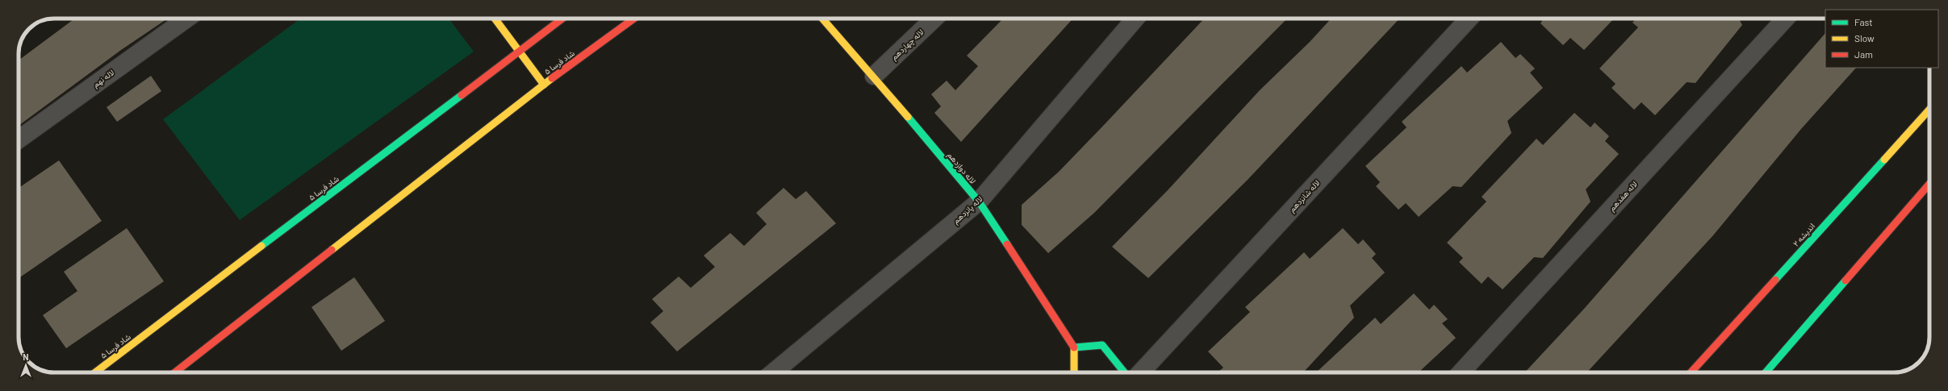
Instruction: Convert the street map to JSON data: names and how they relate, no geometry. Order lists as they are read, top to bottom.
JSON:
{
  "streets": {
    "street": [
      "لاله چهاردهم",
      "شاد فرسا ۵",
      "لاله نهم",
      "لاله دوازدهم",
      "لاله شانزدهم",
      "لاله هفدهم",
      "لاله پانزدهم",
      "اندیشه ۲"
    ]
  },
  "crossings": [
    ["لاله چهاردهم", "لاله دوازدهم"],
    ["لاله دوازدهم", "لاله پانزدهم"]
  ],
  "legend": ["Fast", "Slow", "Jam"],
  "north": "top"
}
